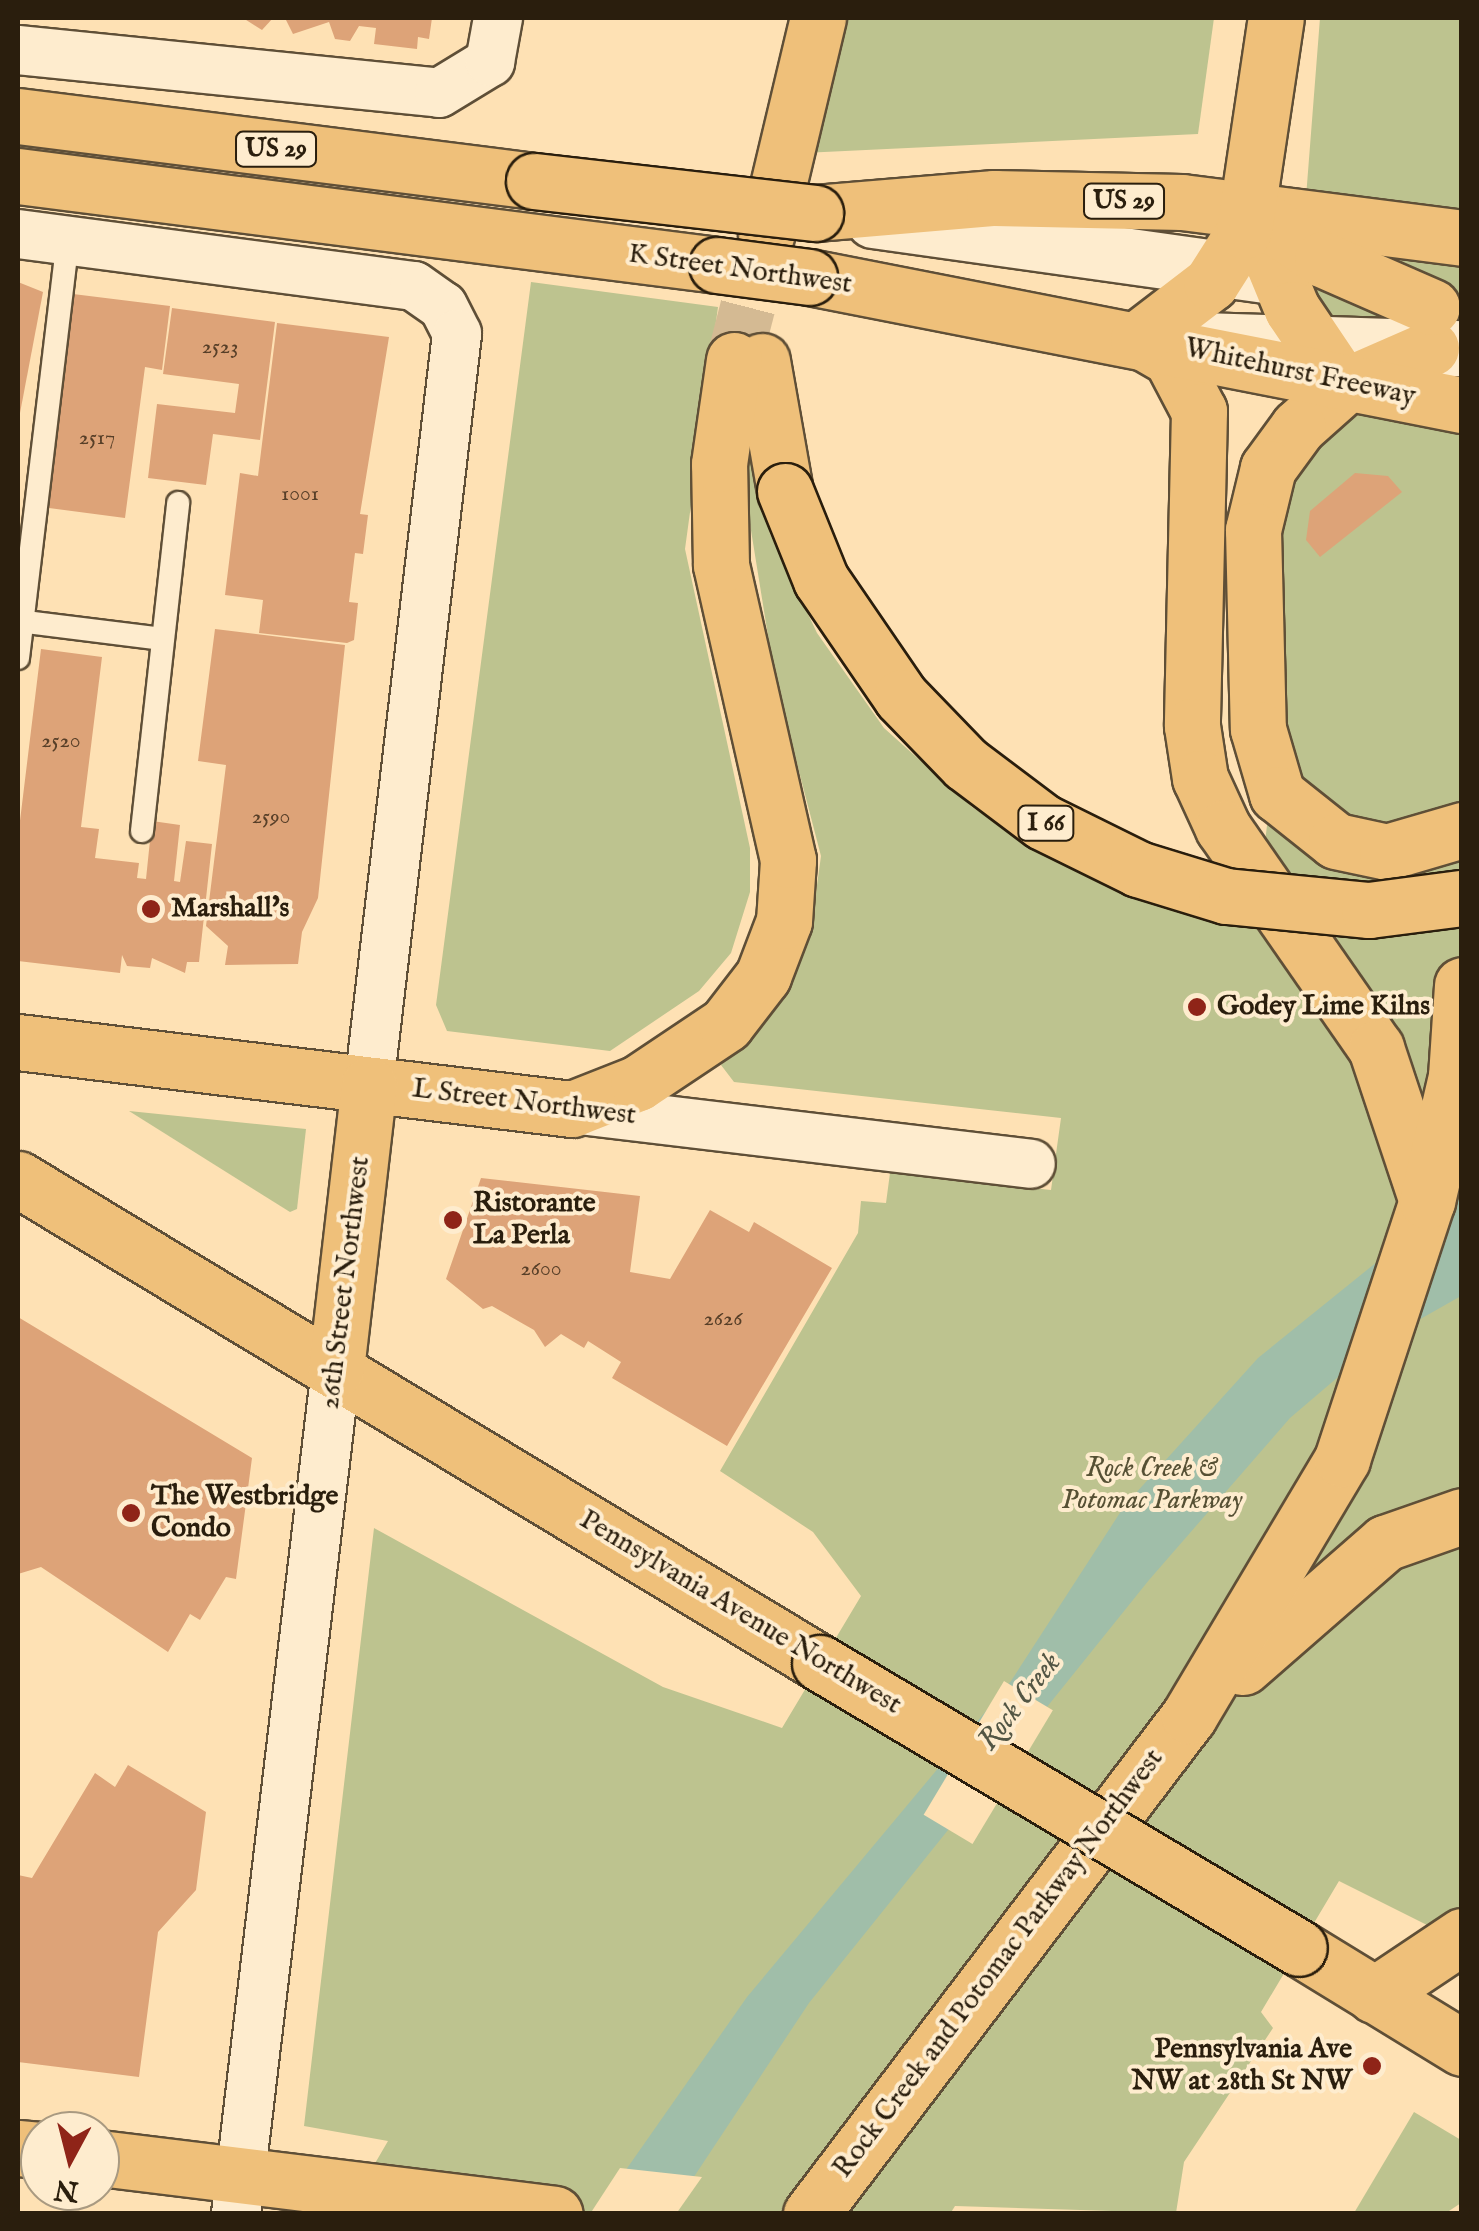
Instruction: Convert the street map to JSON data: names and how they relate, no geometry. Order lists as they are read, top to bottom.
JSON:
{
  "streets": {
    "main road": [
      "US 29",
      "K Street Northwest",
      "Whitehurst Freeway",
      "I 66",
      "L Street Northwest",
      "26th Street Northwest",
      "Pennsylvania Avenue Northwest",
      "Rock Creek and Potomac Parkway Northwest"
    ]
  },
  "crossings": [
    ["K Street Northwest", "Whitehurst Freeway"],
    ["I 66", "L Street Northwest"],
    ["L Street Northwest", "26th Street Northwest"],
    ["26th Street Northwest", "Pennsylvania Avenue Northwest"]
  ],
  "water": ["Rock Creek"],
  "parks": ["Rock Creek & Potomac Parkway"],
  "places": [
    "Marshall's",
    "Godey Lime Kilns",
    "Ristorante La Perla",
    "The Westbridge Condo",
    "Pennsylvania Ave NW at 28th St NW"
  ],
  "house_numbers": [
    "2523",
    "2517",
    "1001",
    "2520",
    "2590",
    "2600",
    "2626"
  ],
  "north": "bottom"
}
